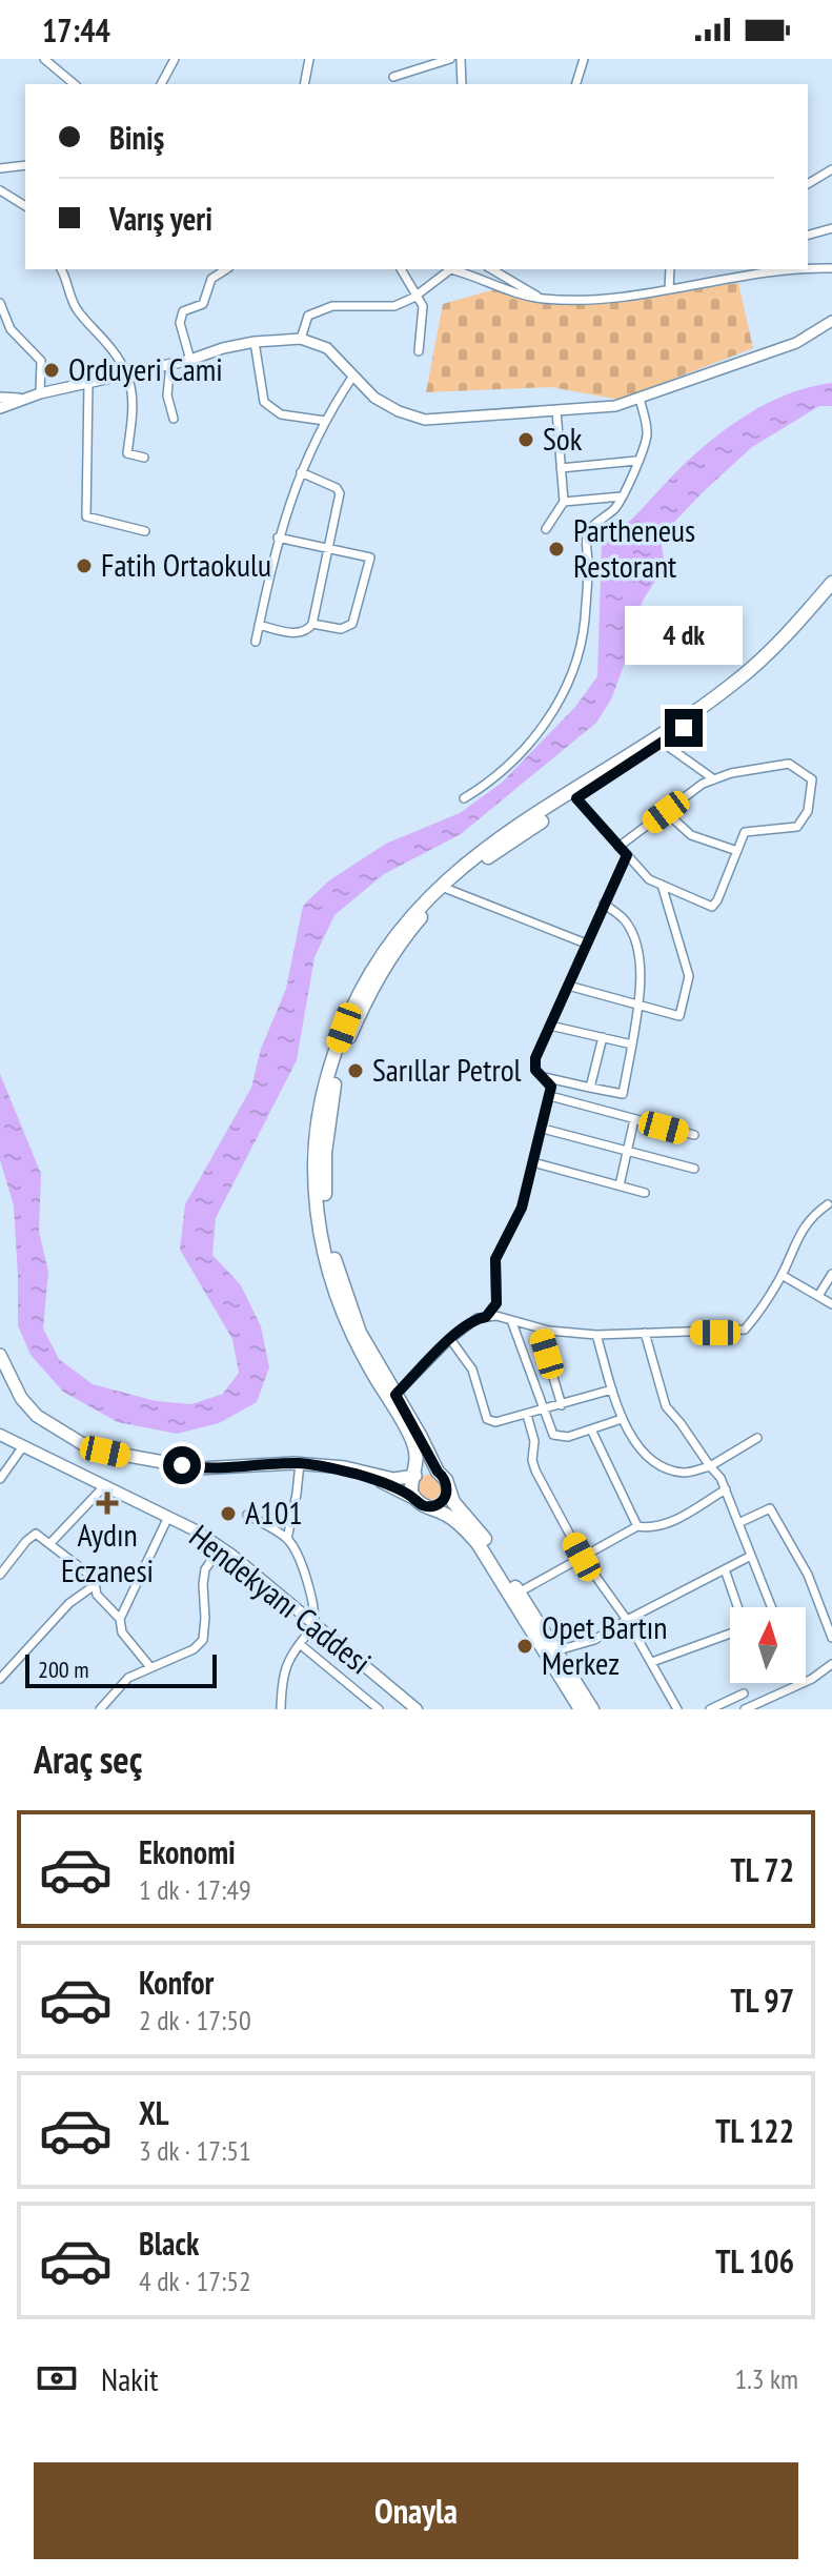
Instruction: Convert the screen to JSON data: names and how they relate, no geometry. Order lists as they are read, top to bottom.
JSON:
{
  "streets": {
    "main road": ["Hendekyanı Caddesi"]
  },
  "places": {
    "other": [
      "Orduyeri Cami",
      "Sok",
      "Partheneus Restorant",
      "Fatih Ortaokulu",
      "Sarıllar Petrol",
      "A101",
      "Opet Bartın Merkez"
    ],
    "health": ["Aydın Eczanesi"]
  },
  "scale_bar": "200 m",
  "north": "top",
  "page": {
    "status": "17:44",
    "banner": ["Biniş", "Varış yeri"],
    "bubble": "4 dk",
    "scale": "200 m",
    "heading": "Araç seç",
    "list": [
      {
        "name": "Ekonomi",
        "note": "1 dk · 17:49",
        "value": "TL 72"
      },
      {
        "name": "Konfor",
        "note": "2 dk · 17:50",
        "value": "TL 97"
      },
      {
        "name": "XL",
        "note": "3 dk · 17:51",
        "value": "TL 122"
      },
      {
        "name": "Black",
        "note": "4 dk · 17:52",
        "value": "TL 106"
      }
    ],
    "pay": ["Nakit", "1.3 km"],
    "buttons": "Onayla"
  }
}
